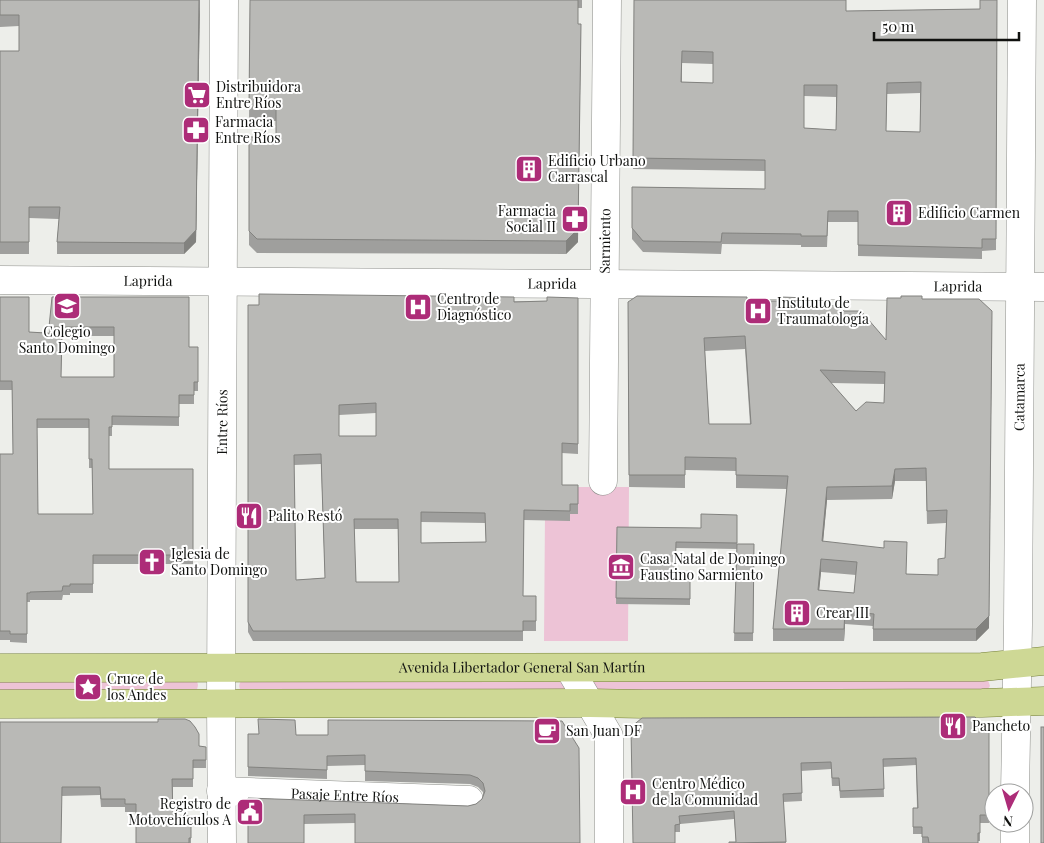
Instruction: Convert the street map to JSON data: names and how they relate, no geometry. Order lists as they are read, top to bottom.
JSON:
{
  "streets": {
    "main road": ["Avenida Libertador General San Martín"],
    "street": [
      "Sarmiento",
      "Laprida",
      "Catamarca",
      "Entre Ríos",
      "Pasaje Entre Ríos"
    ]
  },
  "crossings": [
    ["Sarmiento", "Laprida"],
    ["Laprida", "Catamarca"],
    ["Laprida", "Entre Ríos"],
    ["Catamarca", "Avenida Libertador General San Martín"],
    ["Entre Ríos", "Avenida Libertador General San Martín"],
    ["Entre Ríos", "Pasaje Entre Ríos"]
  ],
  "places": {
    "supermarket": ["Distribuidora Entre Ríos"],
    "pharmacy": ["Farmacia Entre Ríos", "Farmacia Social II"],
    "building": ["Edificio Urbano Carrascal", "Edificio Carmen", "Crear III"],
    "school or university": ["Colegio Santo Domingo"],
    "hospital": ["Centro de Diagnóstico", "Instituto de Traumatología", "Centro Médico de la Comunidad"],
    "restaurant": ["Palito Restó", "Pancheto"],
    "church": ["Iglesia de Santo Domingo"],
    "museum": ["Casa Natal de Domingo Faustino Sarmiento"],
    "place": ["Cruce de los Andes"],
    "cafe": ["San Juan DF"],
    "public building": ["Registro de Motovehículos A"]
  },
  "scale_bar": "50 m",
  "north": "bottom"
}
